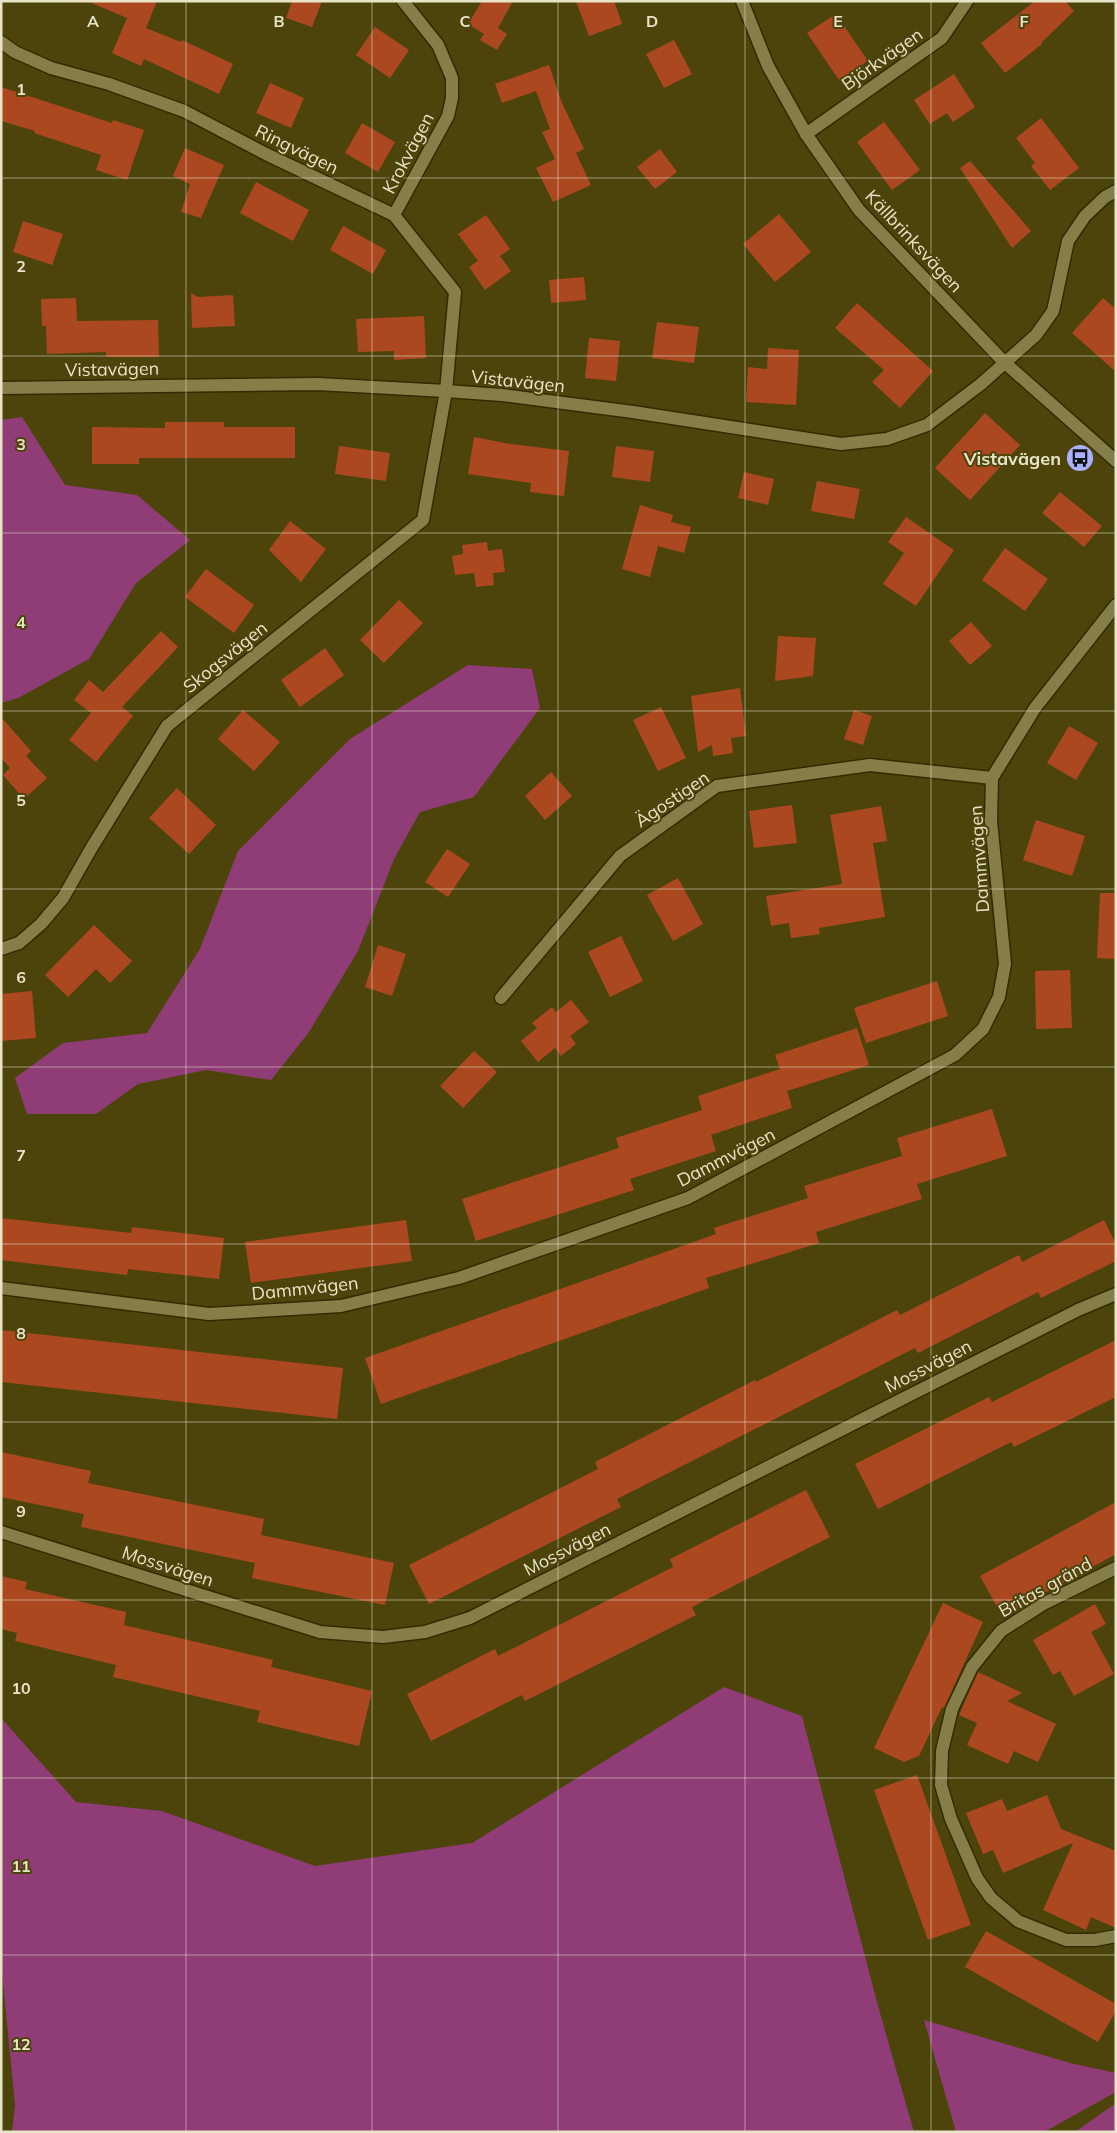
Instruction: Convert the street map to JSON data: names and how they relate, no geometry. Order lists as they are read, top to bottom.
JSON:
{
  "streets": {
    "street": [
      "Björkvägen",
      "Ringvägen",
      "Krokvägen",
      "Källbrinksvägen",
      "Vistavägen",
      "Skogsvägen",
      "Ägostigen",
      "Dammvägen",
      "Mossvägen",
      "Britas gränd"
    ]
  },
  "crossings": [
    ["Björkvägen", "Källbrinksvägen"],
    ["Ringvägen", "Krokvägen"],
    ["Ringvägen", "Vistavägen"],
    ["Ringvägen", "Skogsvägen"],
    ["Källbrinksvägen", "Vistavägen"],
    ["Vistavägen", "Skogsvägen"],
    ["Ägostigen", "Dammvägen"]
  ],
  "places": {
    "bus stop": ["Vistavägen"]
  },
  "grid": {
    "columns": [
      "A",
      "B",
      "C",
      "D",
      "E",
      "F"
    ],
    "rows": [
      "1",
      "2",
      "3",
      "4",
      "5",
      "6",
      "7",
      "8",
      "9",
      "10",
      "11",
      "12"
    ]
  }
}
